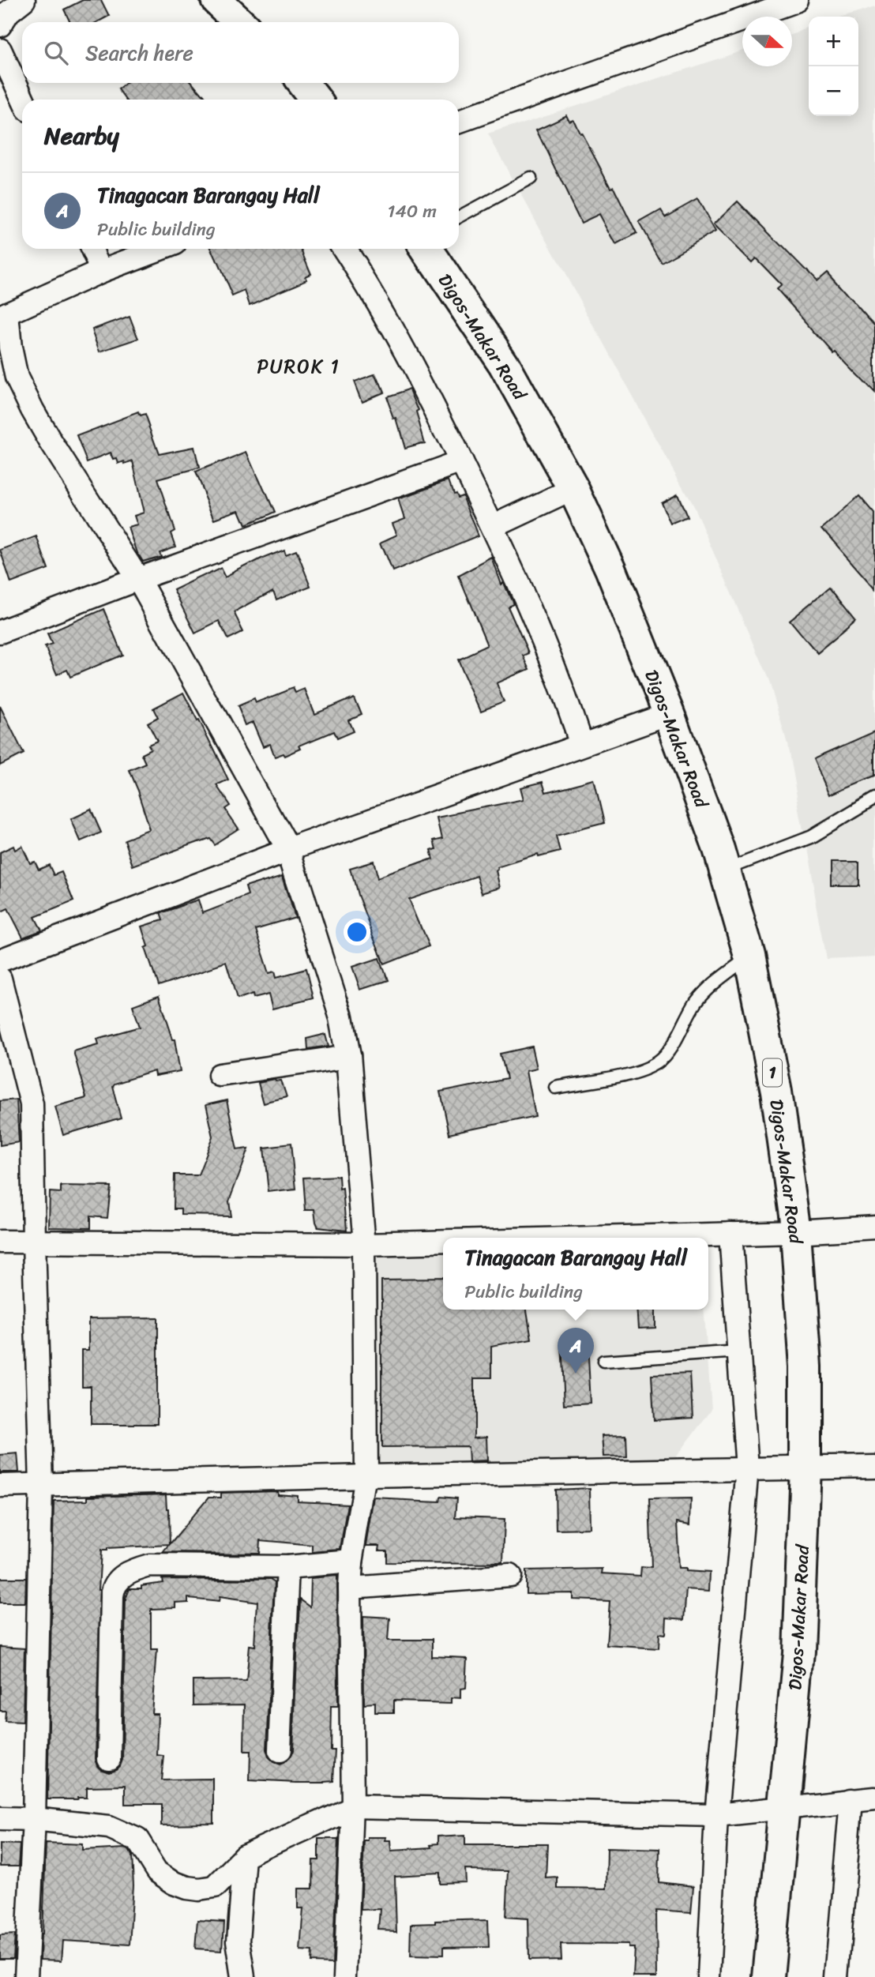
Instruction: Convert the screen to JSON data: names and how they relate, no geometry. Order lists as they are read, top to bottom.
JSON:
{
  "streets": {
    "highway": ["Digos-Makar Road", "1"]
  },
  "districts": ["PUROK 1"],
  "north": "right",
  "page": {
    "map_buttons": ["+", "−"],
    "search": "Search here",
    "heading": "Nearby",
    "list": [
      {
        "mark": "A",
        "name": "Tinagacan Barangay Hall",
        "note": "Public building",
        "value": "140 m"
      }
    ],
    "popup": ["Tinagacan Barangay Hall", "Public building"],
    "pins": "A"
  }
}
